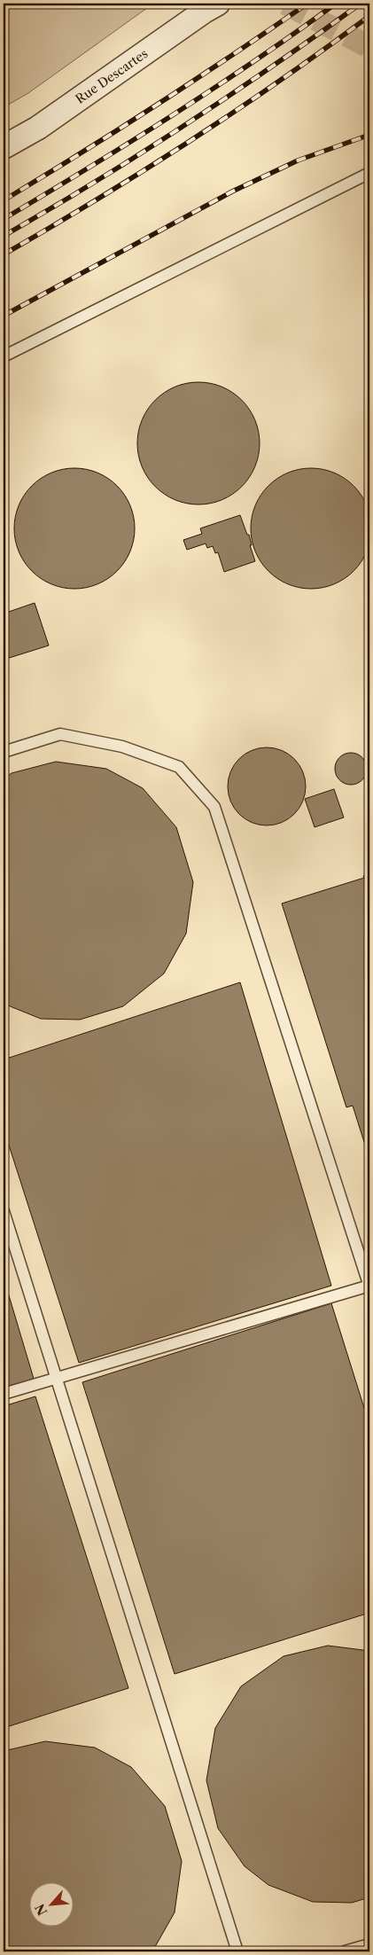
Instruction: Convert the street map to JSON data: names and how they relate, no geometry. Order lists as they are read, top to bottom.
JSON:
{
  "streets": {
    "street": ["Rue Descartes"]
  },
  "north": "bottom left"
}
